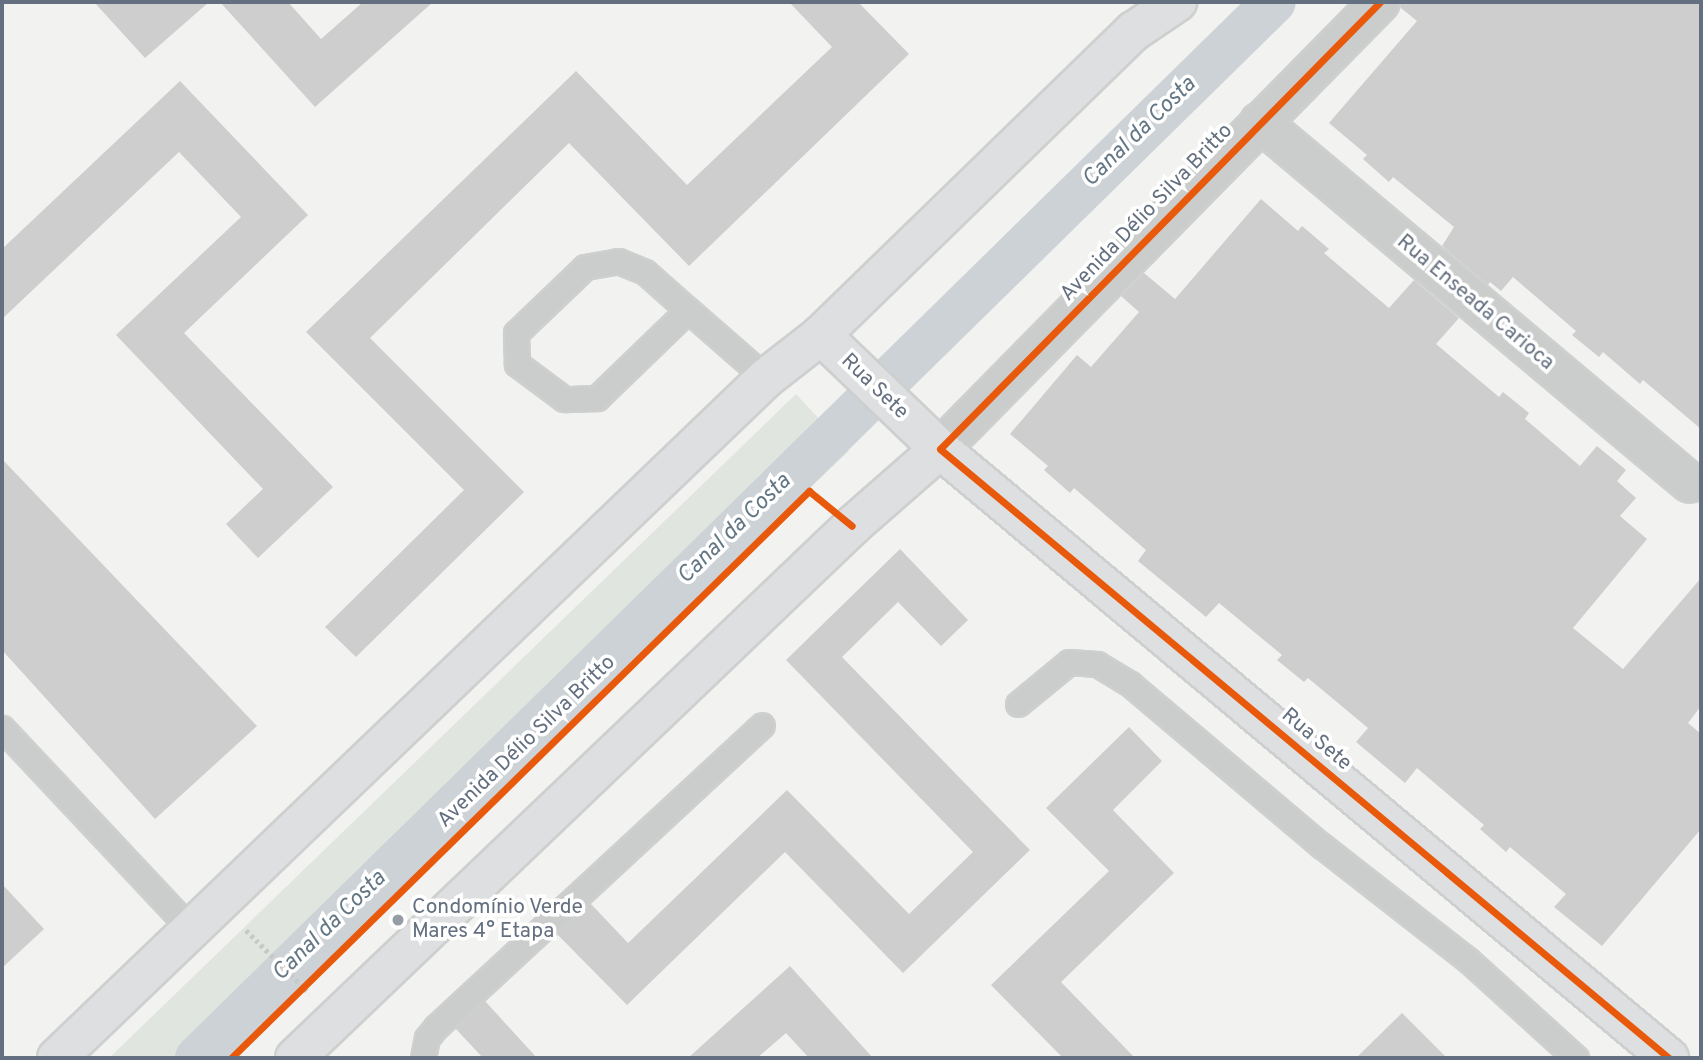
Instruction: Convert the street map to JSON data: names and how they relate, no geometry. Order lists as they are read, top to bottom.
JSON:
{
  "streets": {
    "main road": ["Avenida Délio Silva Britto", "Rua Sete"],
    "street": ["Rua Enseada Carioca"]
  },
  "crossings": [
    ["Avenida Délio Silva Britto", "Rua Enseada Carioca"],
    ["Avenida Délio Silva Britto", "Rua Sete"]
  ],
  "water": ["Canal da Costa"],
  "places": ["Condomínio Verde Mares 4° Etapa"]
}
